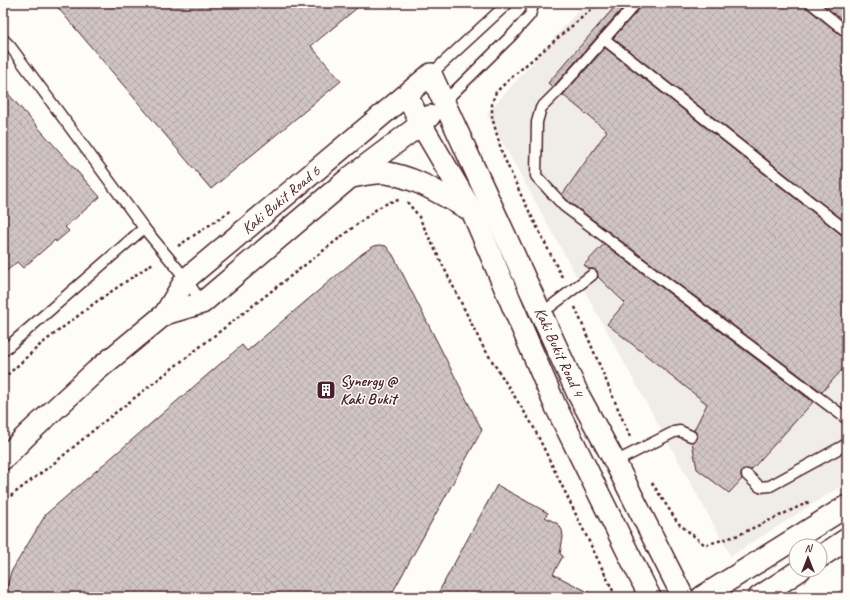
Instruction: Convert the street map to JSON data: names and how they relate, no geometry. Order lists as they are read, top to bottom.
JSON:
{
  "streets": {
    "street": ["Kaki Bukit Road 6", "Kaki Bukit Road 4"]
  },
  "crossings": [
    ["Kaki Bukit Road 6", "Kaki Bukit Road 4"]
  ],
  "places": {
    "building": ["Synergy @ Kaki Bukit"]
  },
  "north": "top"
}
